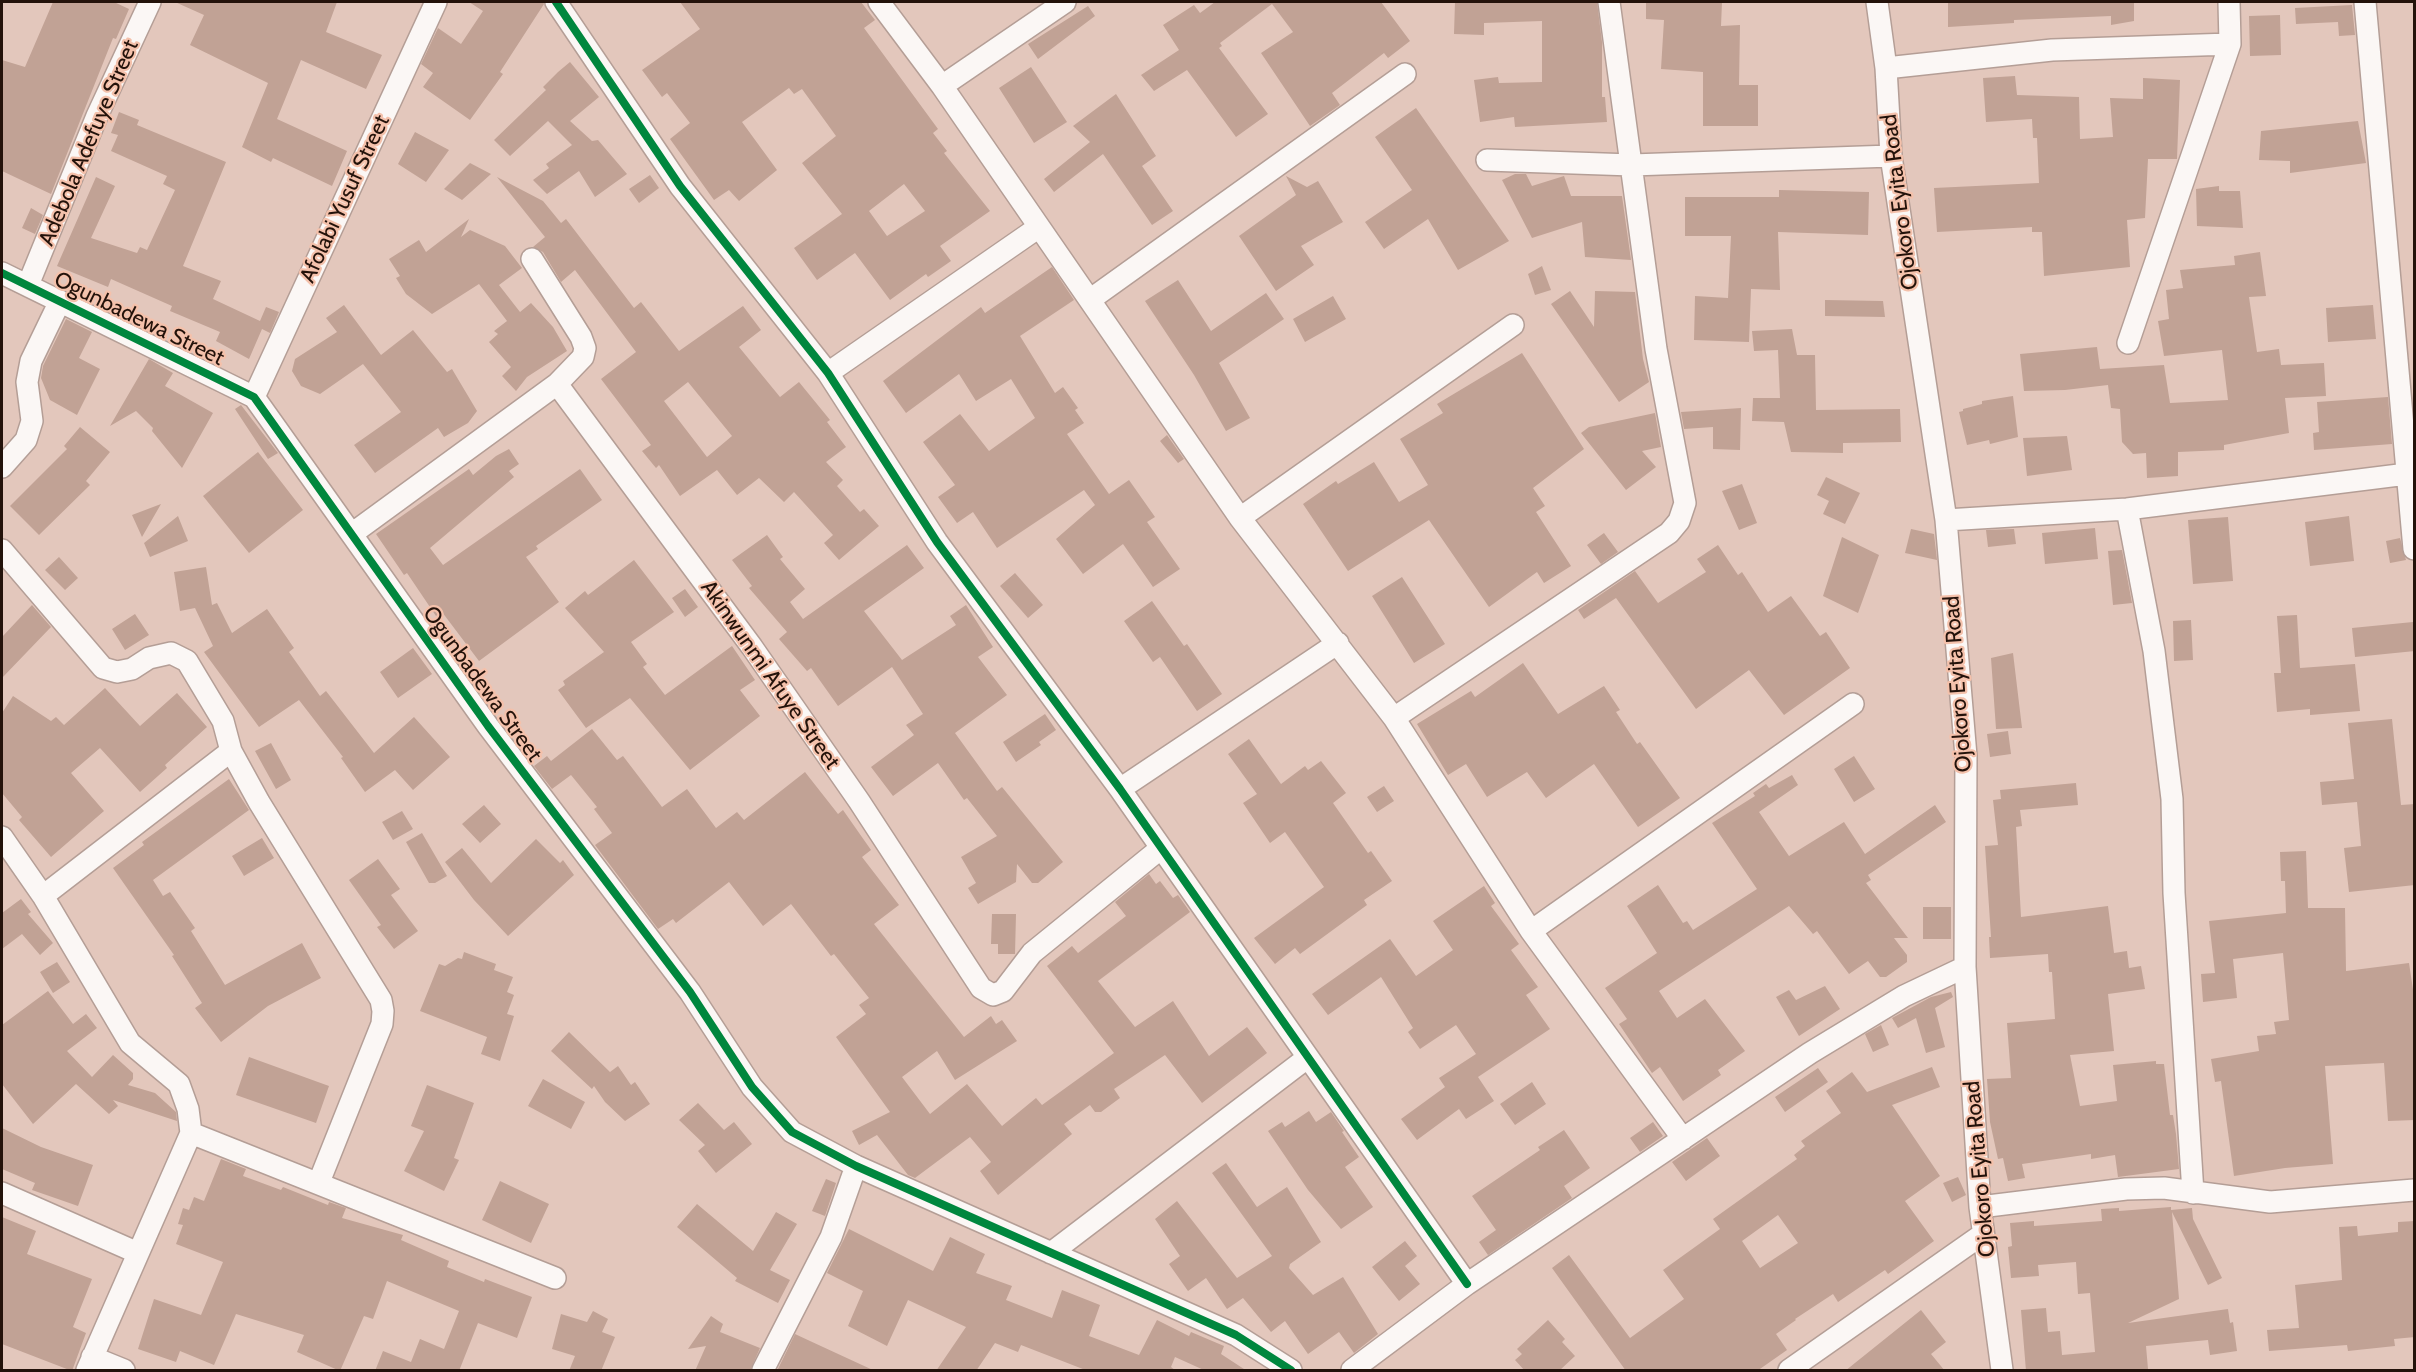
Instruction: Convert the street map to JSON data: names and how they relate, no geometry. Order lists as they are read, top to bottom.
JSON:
{
  "streets": {
    "street": [
      "Adebola Adefuye Street",
      "Afolabi Yusuf Street",
      "Ojokoro Eyita Road",
      "Ogunbadewa Street",
      "Akinwunmi Afuye Street"
    ]
  },
  "crossings": [
    ["Adebola Adefuye Street", "Ogunbadewa Street"],
    ["Afolabi Yusuf Street", "Ogunbadewa Street"]
  ]
}
